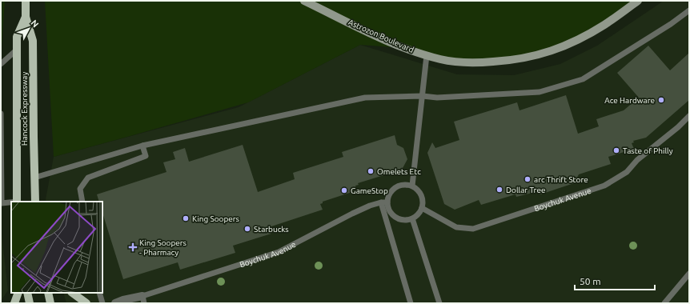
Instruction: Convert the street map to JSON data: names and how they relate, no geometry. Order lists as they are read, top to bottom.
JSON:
{
  "streets": {
    "main road": ["Astrozon Boulevard", "Hancock Expressway"],
    "street": ["Boychuk Avenue"]
  },
  "places": {
    "other": [
      "Ace Hardware",
      "Taste of Philly",
      "Omelets Etc",
      "arc Thrift Store",
      "Dollar Tree",
      "GameStop",
      "King Soopers",
      "Starbucks"
    ],
    "health": ["King Soopers - Pharmacy"]
  },
  "scale_bar": "50 m",
  "north": "top right"
}
